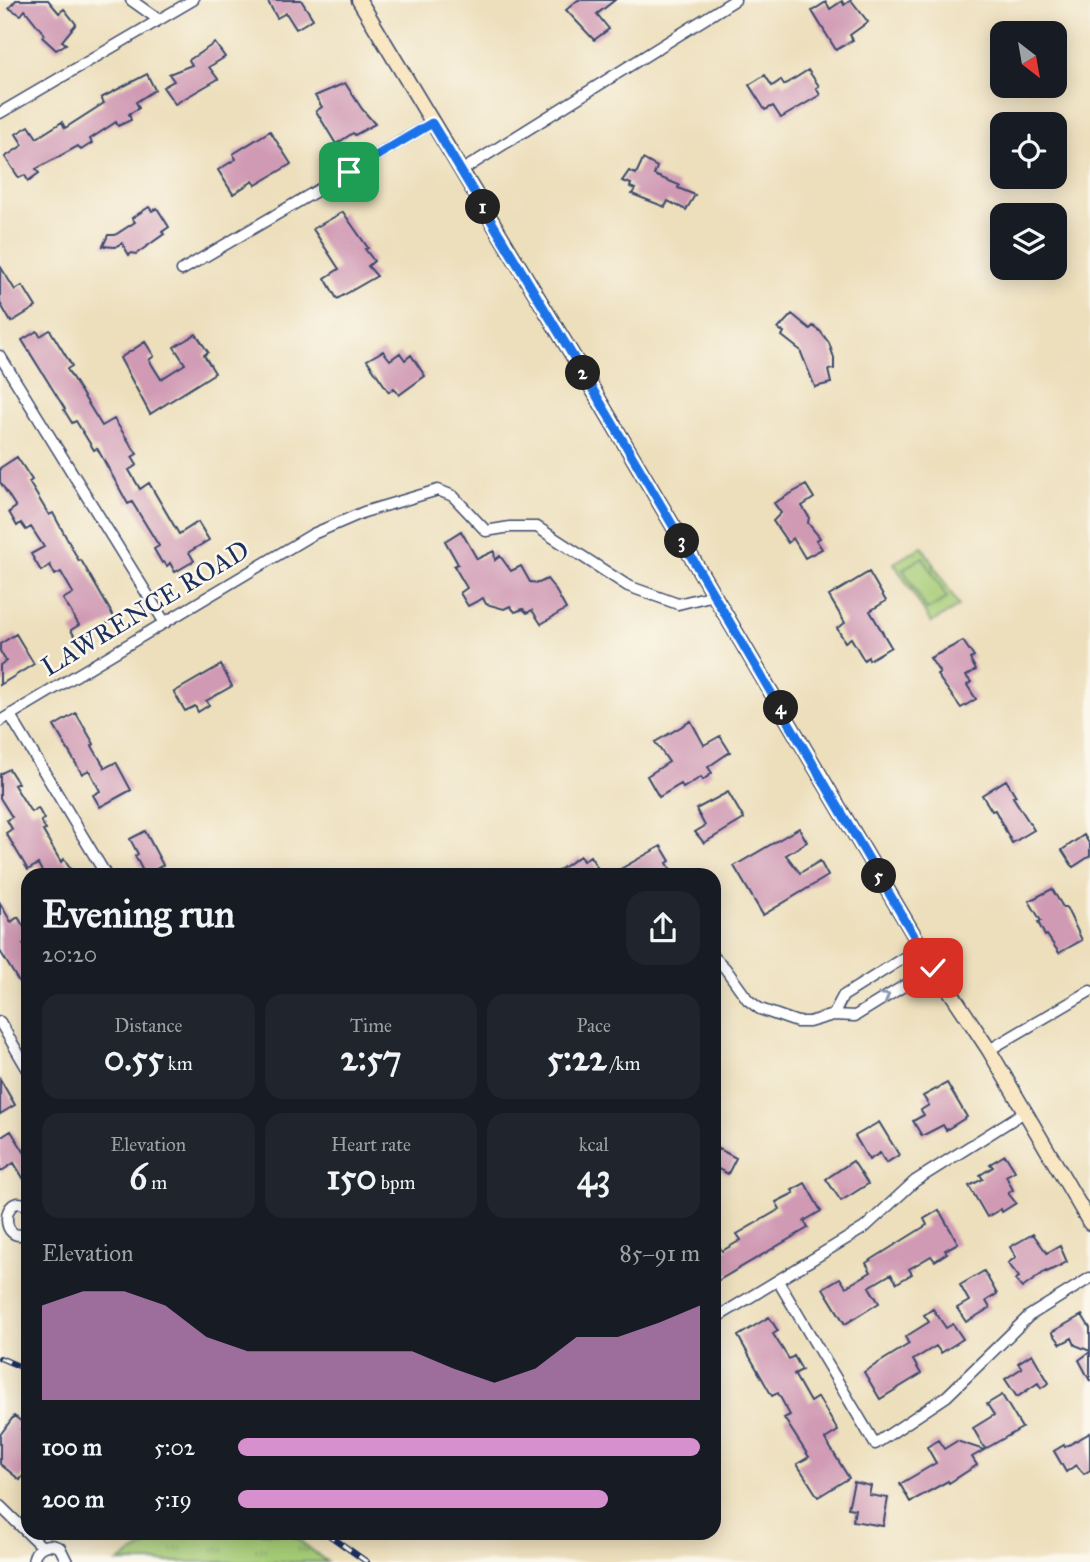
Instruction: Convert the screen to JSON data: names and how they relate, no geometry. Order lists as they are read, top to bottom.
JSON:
{
  "streets": {
    "street": ["LAWRENCE ROAD"]
  },
  "north": "bottom right",
  "page": {
    "pins": [
      "1",
      "2",
      "3",
      "4",
      "5"
    ],
    "heading": ["Evening run", "20:20"],
    "stats": [
      ["Distance", "0.55 km"],
      ["Time", "2:57"],
      ["Pace", "5:22 /km"],
      ["Elevation", "6 m"],
      ["Heart rate", "150 bpm"],
      ["kcal", "43"]
    ],
    "chart": ["Elevation", "85–91 m"],
    "list": [
      {
        "name": "100 m",
        "note": "5:02"
      },
      {
        "name": "200 m",
        "note": "5:19"
      }
    ]
  }
}
